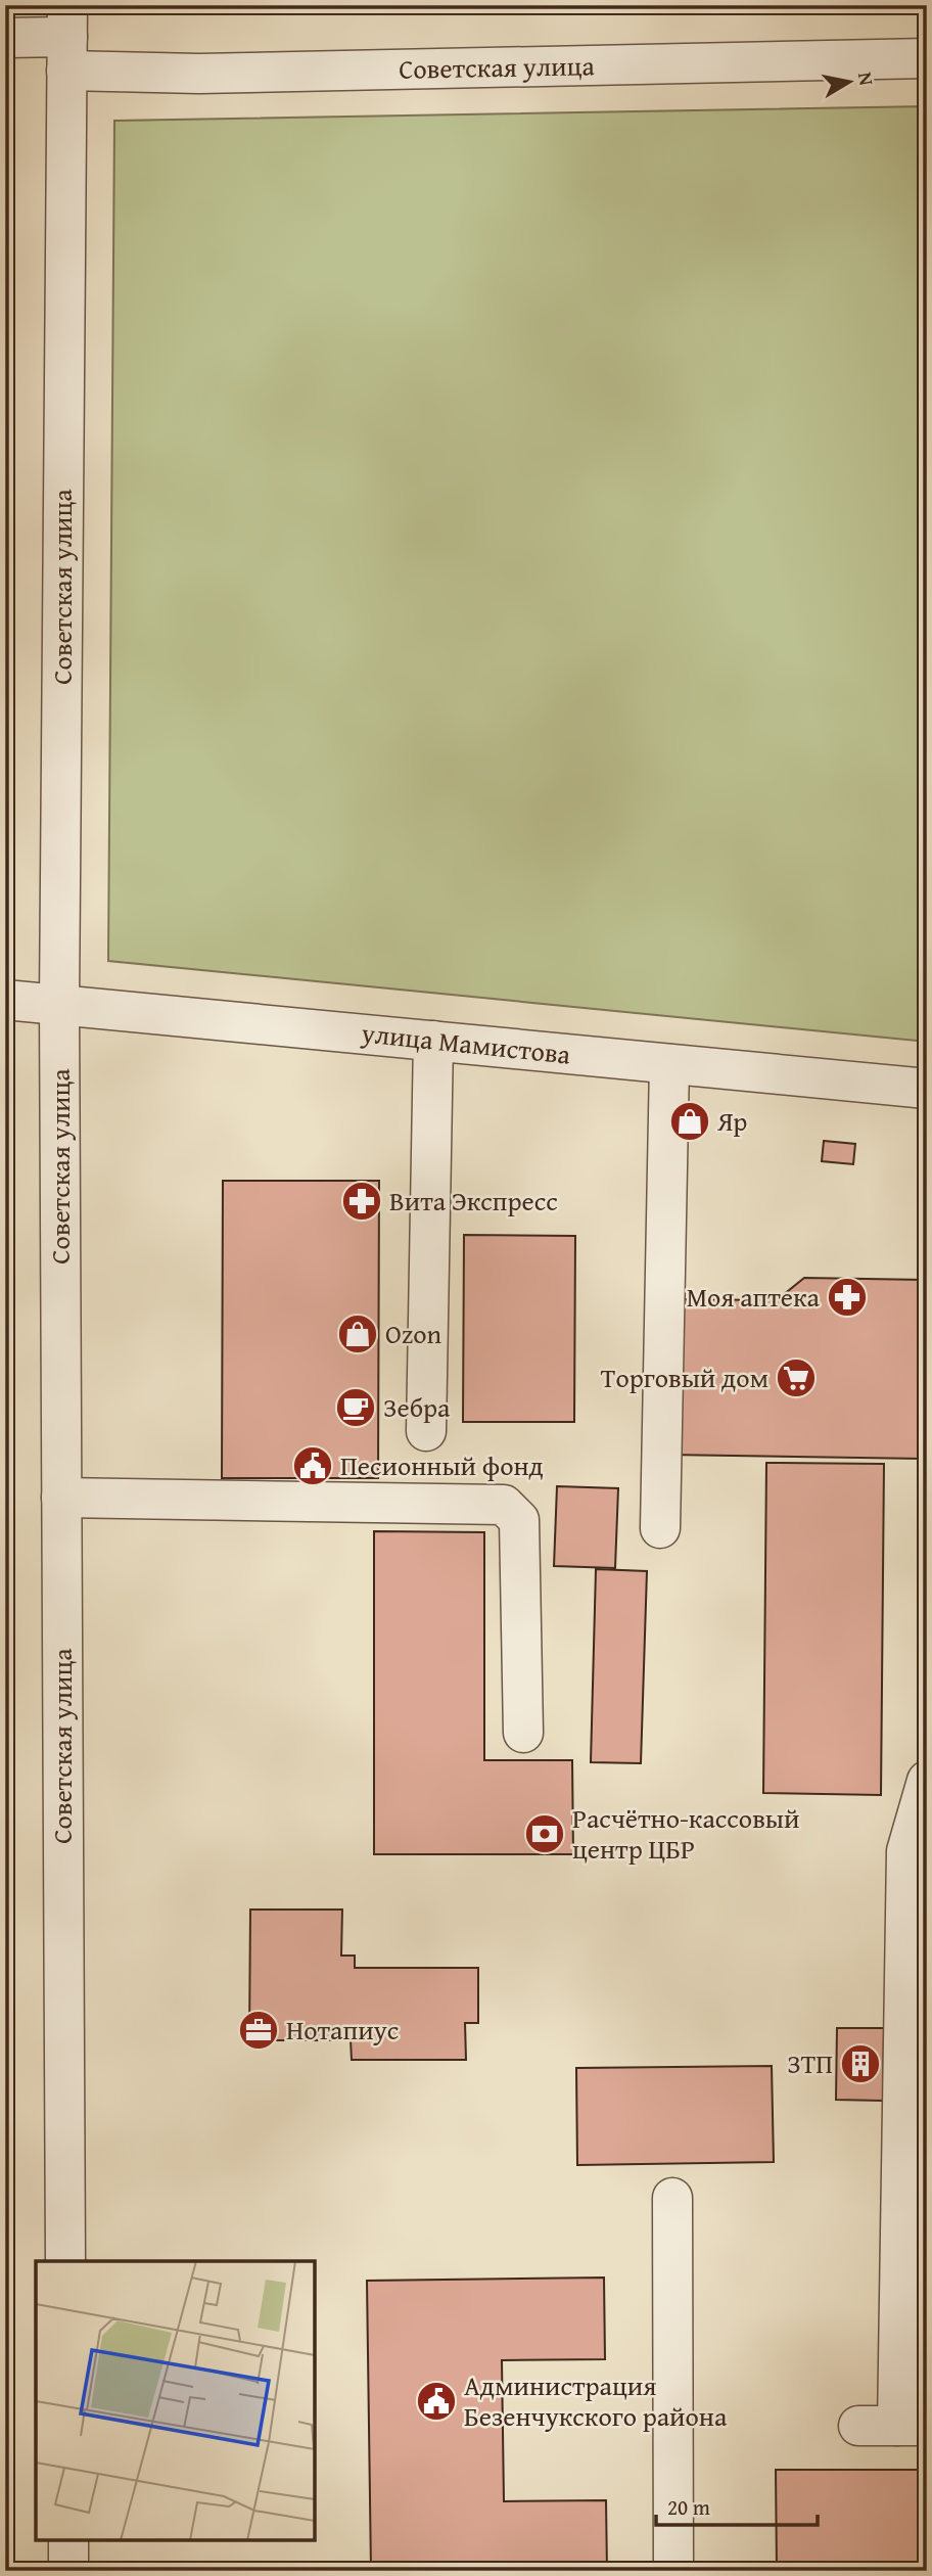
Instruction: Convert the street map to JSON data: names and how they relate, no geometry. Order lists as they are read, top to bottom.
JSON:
{
  "streets": {
    "street": ["Советская улица", "улица Мамистова"]
  },
  "crossings": [
    ["Советская улица", "улица Мамистова"]
  ],
  "places": {
    "shop": ["Яр", "Ozon"],
    "pharmacy": ["Вита Экспресс", "Моя аптека"],
    "supermarket": ["Торговый дом"],
    "cafe": ["Зебра"],
    "public building": ["Песионный фонд", "Администрация Безенчукского района"],
    "bank": ["Расчётно-кассовый центр ЦБР"],
    "office": ["Нотапиус"],
    "building": ["ЗТП"]
  },
  "scale_bar": "20 m",
  "north": "right"
}
